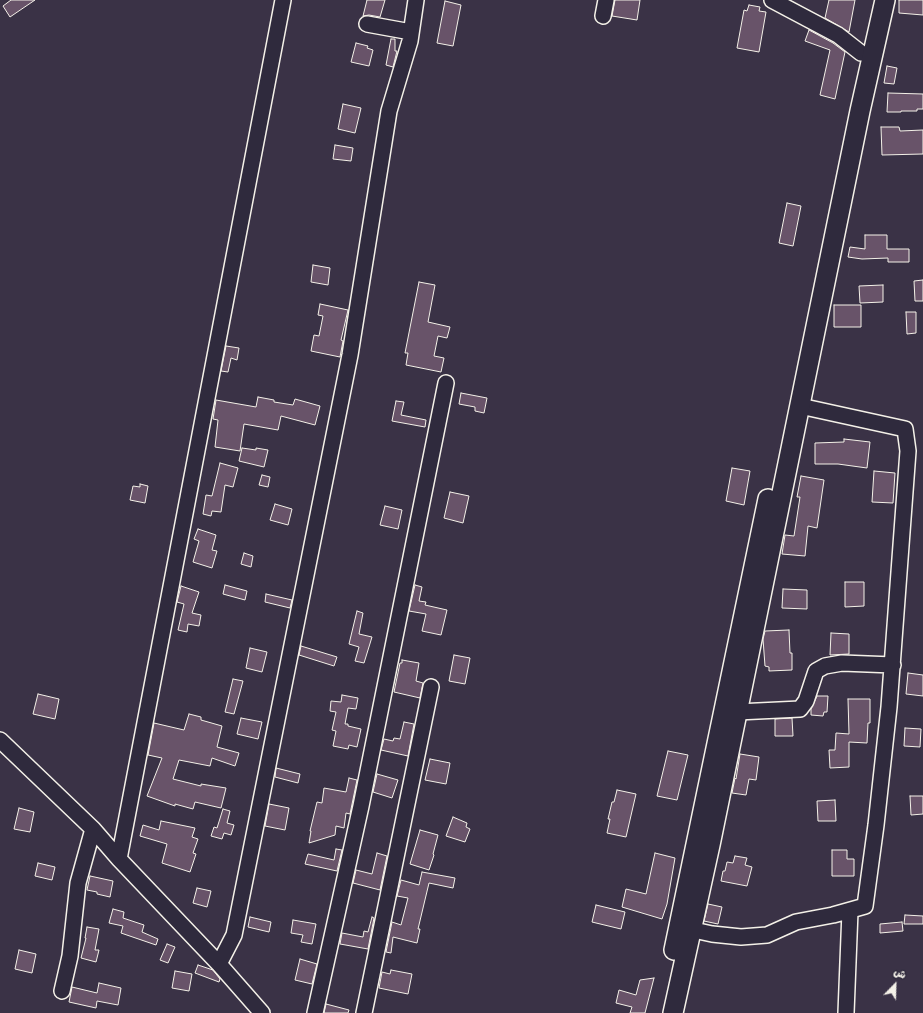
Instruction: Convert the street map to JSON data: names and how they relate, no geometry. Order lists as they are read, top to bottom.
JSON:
{
  "north": "top right"
}
